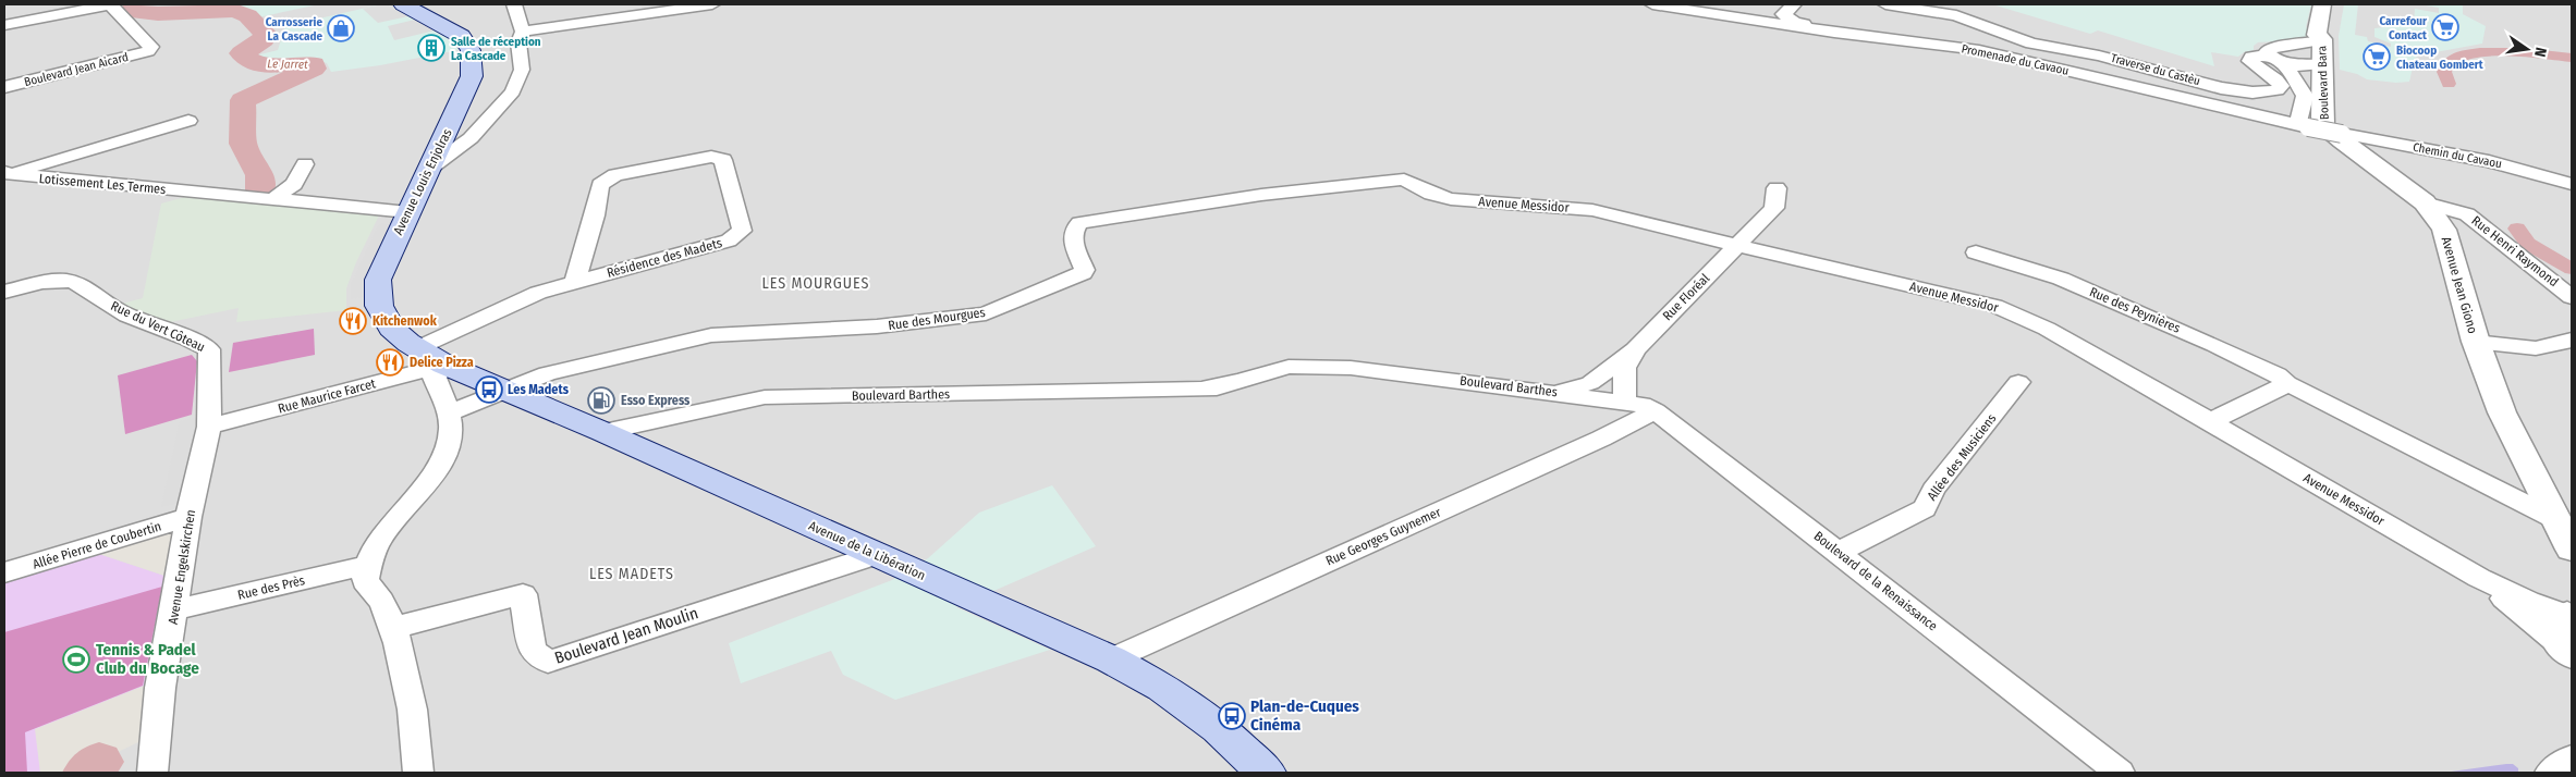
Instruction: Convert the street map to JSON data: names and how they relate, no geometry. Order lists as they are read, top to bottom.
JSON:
{
  "streets": {
    "main road": ["Avenue Louis Enjolras", "Avenue de la Libération"],
    "street": [
      "Promenade du Cavaou",
      "Boulevard Jean Aicard",
      "Traverse du Castèu",
      "Boulevard Bara",
      "Chemin du Cavaou",
      "Lotissement Les Termes",
      "Avenue Messidor",
      "Rue Henri Raymond",
      "Résidence des Madets",
      "Avenue Jean Giono",
      "Rue Floréal",
      "Rue des Peynières",
      "Rue des Mourgues",
      "Rue du Vert Côteau",
      "Boulevard Barthes",
      "Rue Maurice Farcet",
      "Allée des Musiciens",
      "Rue Georges Guynemer",
      "Allée Pierre de Coubertin",
      "Avenue Engelskirchen",
      "Boulevard de la Renaissance",
      "Rue des Près",
      "Boulevard Jean Moulin"
    ]
  },
  "crossings": [
    ["Promenade du Cavaou", "Boulevard Bara"],
    ["Promenade du Cavaou", "Chemin du Cavaou"],
    ["Promenade du Cavaou", "Avenue Jean Giono"],
    ["Boulevard Bara", "Chemin du Cavaou"],
    ["Boulevard Bara", "Avenue Jean Giono"],
    ["Chemin du Cavaou", "Avenue Jean Giono"],
    ["Avenue Louis Enjolras", "Lotissement Les Termes"],
    ["Avenue Louis Enjolras", "Résidence des Madets"],
    ["Avenue Louis Enjolras", "Rue Maurice Farcet"],
    ["Avenue Louis Enjolras", "Avenue de la Libération"],
    ["Avenue Messidor", "Rue Floréal"],
    ["Avenue Messidor", "Rue des Mourgues"],
    ["Rue Henri Raymond", "Avenue Jean Giono"],
    ["Résidence des Madets", "Rue Maurice Farcet"],
    ["Résidence des Madets", "Avenue de la Libération"],
    ["Avenue Jean Giono", "Rue des Peynières"],
    ["Rue Floréal", "Boulevard Barthes"],
    ["Rue Floréal", "Boulevard de la Renaissance"],
    ["Rue des Mourgues", "Avenue de la Libération"],
    ["Rue du Vert Côteau", "Rue Maurice Farcet"],
    ["Rue du Vert Côteau", "Avenue Engelskirchen"],
    ["Boulevard Barthes", "Avenue de la Libération"],
    ["Boulevard Barthes", "Boulevard de la Renaissance"],
    ["Rue Maurice Farcet", "Avenue de la Libération"],
    ["Rue Maurice Farcet", "Avenue Engelskirchen"],
    ["Allée des Musiciens", "Boulevard de la Renaissance"],
    ["Rue Georges Guynemer", "Avenue de la Libération"],
    ["Rue Georges Guynemer", "Boulevard de la Renaissance"],
    ["Allée Pierre de Coubertin", "Avenue Engelskirchen"],
    ["Avenue de la Libération", "Boulevard Jean Moulin"],
    ["Avenue Engelskirchen", "Rue des Près"]
  ],
  "districts": ["LES MOURGUES", "LES MADETS"],
  "water": ["Le Jarret"],
  "places": {
    "supermarket": ["Carrefour Contact", "Biocoop Chateau Gombert"],
    "shop": ["Carrosserie La Cascade"],
    "building": ["Salle de réception La Cascade"],
    "restaurant": ["Kitchenwok", "Delice Pizza"],
    "bus stop": ["Les Madets", "Plan-de-Cuques Cinéma"],
    "fuel station": ["Esso Express"],
    "sports": ["Tennis & Padel Club du Bocage"]
  },
  "north": "right"
}
